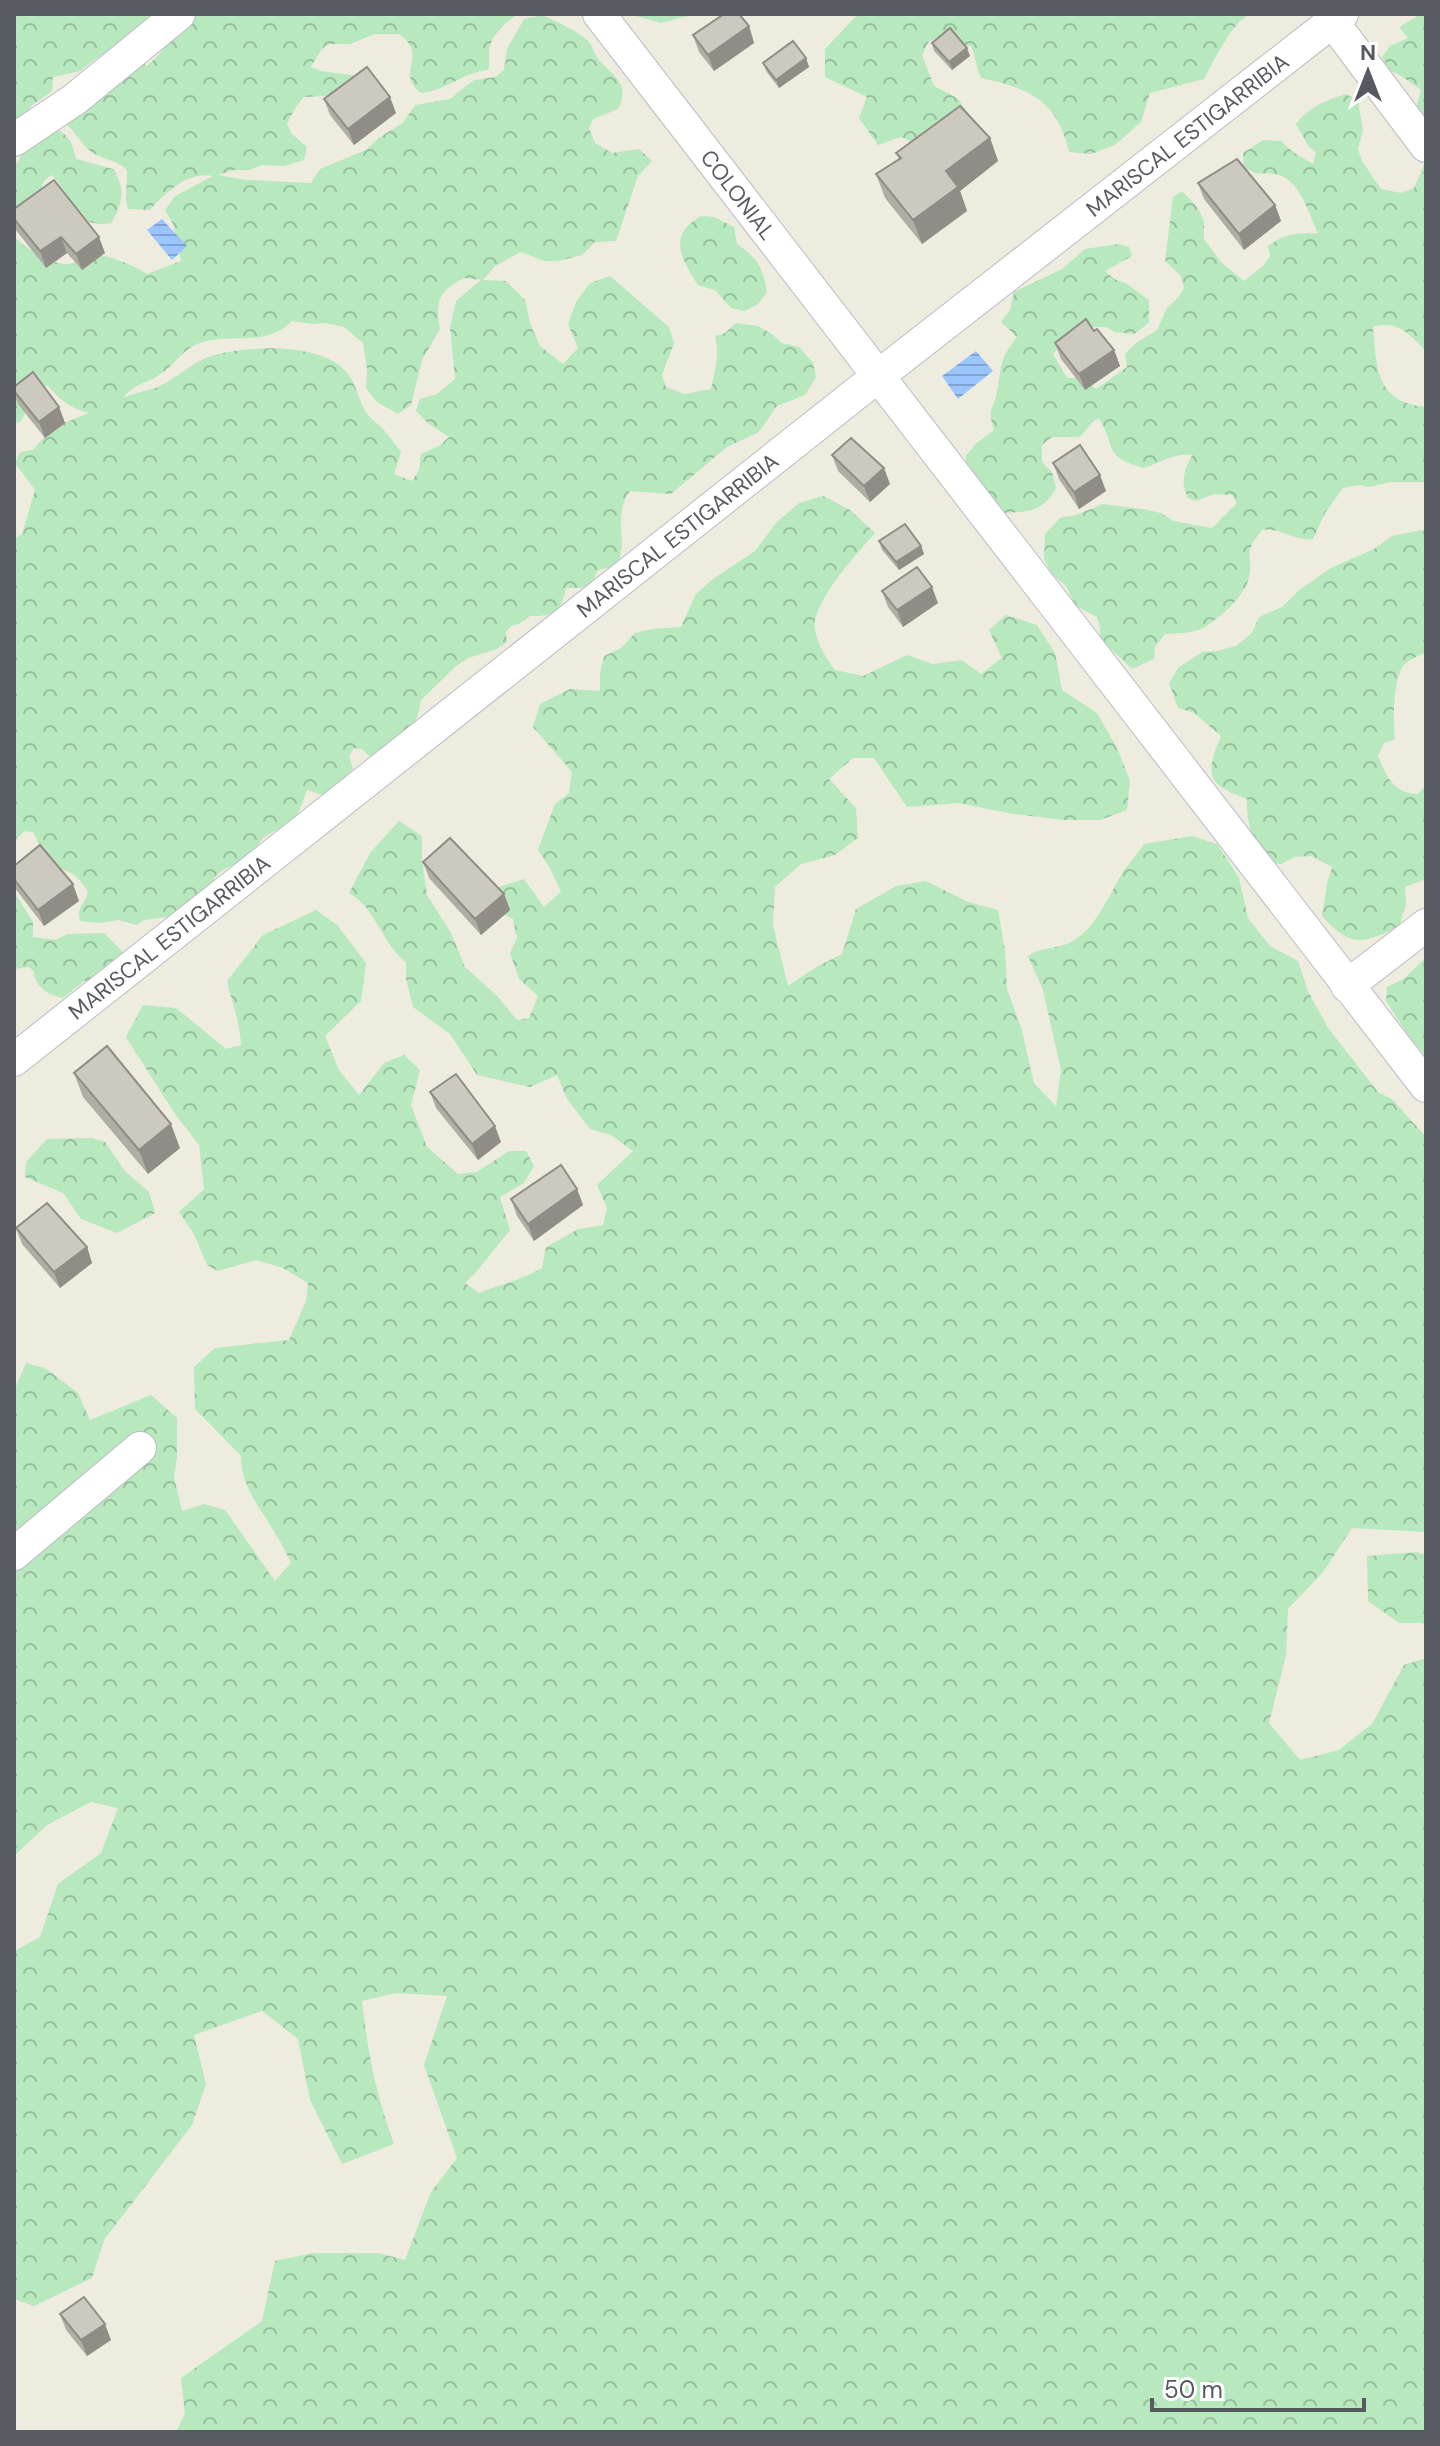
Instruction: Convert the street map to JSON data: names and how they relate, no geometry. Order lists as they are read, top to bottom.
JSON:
{
  "streets": {
    "street": ["MARISCAL ESTIGARRIBIA", "COLONIAL"]
  },
  "crossings": [
    ["MARISCAL ESTIGARRIBIA", "COLONIAL"]
  ],
  "scale_bar": "50 m",
  "north": "top"
}
